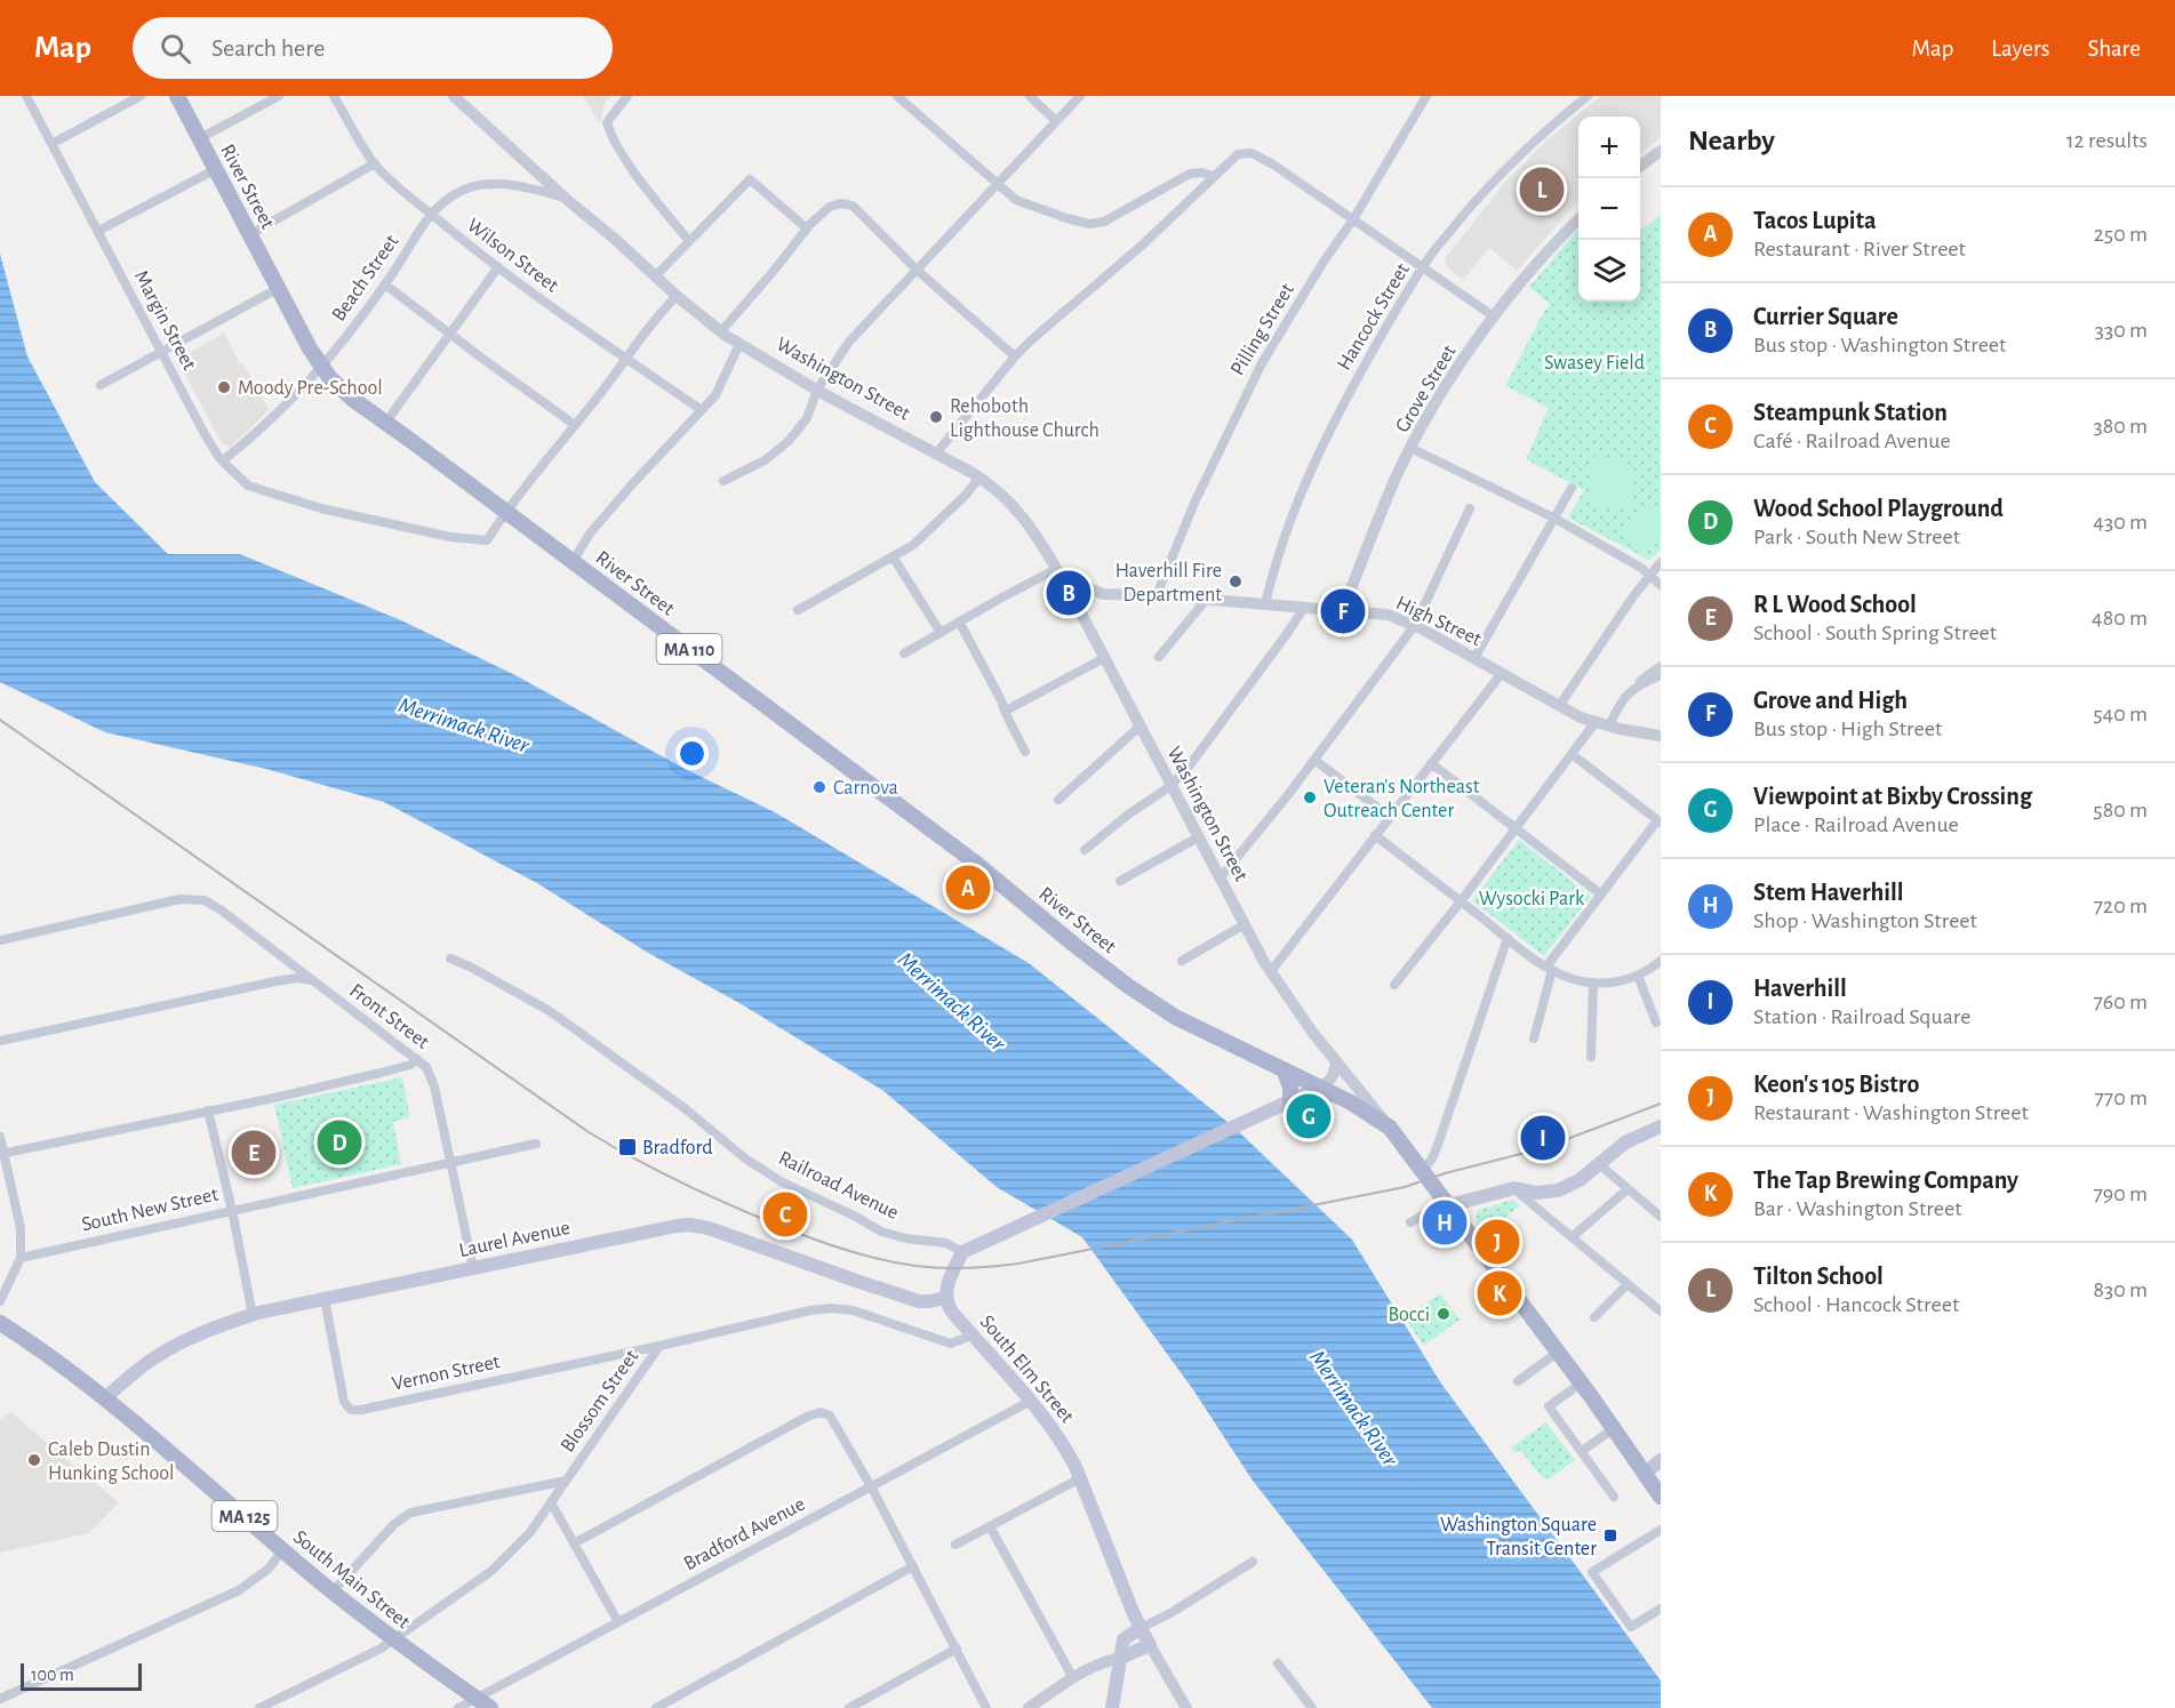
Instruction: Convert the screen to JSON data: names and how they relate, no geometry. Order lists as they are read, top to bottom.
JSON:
{
  "streets": {
    "main road": [
      "River Street",
      "Washington Street",
      "MA 110",
      "Laurel Avenue",
      "South Elm Street",
      "MA 125",
      "South Main Street"
    ],
    "street": [
      "Wilson Street",
      "Beach Street",
      "Hancock Street",
      "Margin Street",
      "Pilling Street",
      "Grove Street",
      "High Street",
      "Front Street",
      "Railroad Avenue",
      "South New Street",
      "Vernon Street",
      "Blossom Street",
      "Bradford Avenue"
    ]
  },
  "crossings": [
    ["River Street", "Beach Street"],
    ["River Street", "Margin Street"],
    ["River Street", "Washington Street"],
    ["Wilson Street", "Beach Street"],
    ["Beach Street", "Margin Street"],
    ["Beach Street", "Washington Street"],
    ["Hancock Street", "High Street"],
    ["Pilling Street", "High Street"],
    ["Washington Street", "High Street"],
    ["Washington Street", "MA 110"],
    ["Grove Street", "High Street"],
    ["Front Street", "South New Street"],
    ["Front Street", "Laurel Avenue"],
    ["Laurel Avenue", "South Elm Street"],
    ["Laurel Avenue", "Vernon Street"],
    ["Laurel Avenue", "South Main Street"],
    ["South Elm Street", "Blossom Street"],
    ["South Elm Street", "Bradford Avenue"],
    ["Vernon Street", "Blossom Street"],
    ["Blossom Street", "South Main Street"],
    ["Bradford Avenue", "South Main Street"]
  ],
  "water": ["Merrimack River"],
  "parks": ["Swasey Field", "Wysocki Park"],
  "places": {
    "other": [
      "Moody Pre-School",
      "Rehoboth Lighthouse Church",
      "Haverhill Fire Department",
      "Carnova",
      "Veteran's Northeast Outreach Center",
      "Bocci",
      "Caleb Dustin Hunking School"
    ],
    "transit": ["Bradford", "Washington Square Transit Center"]
  },
  "scale_bar": "100 m",
  "page": {
    "header": "Map",
    "search": "Search here",
    "nav": ["Map", "Layers", "Share"],
    "heading": ["Nearby", "12 results"],
    "map_buttons": ["+", "−"],
    "pins": [
      "L",
      "B",
      "F",
      "A",
      "G",
      "I",
      "D",
      "E",
      "C",
      "H",
      "J",
      "K"
    ],
    "list": [
      {
        "mark": "A",
        "name": "Tacos Lupita",
        "note": "Restaurant · River Street",
        "value": "250 m"
      },
      {
        "mark": "B",
        "name": "Currier Square",
        "note": "Bus stop · Washington Street",
        "value": "330 m"
      },
      {
        "mark": "C",
        "name": "Steampunk Station",
        "note": "Café · Railroad Avenue",
        "value": "380 m"
      },
      {
        "mark": "D",
        "name": "Wood School Playground",
        "note": "Park · South New Street",
        "value": "430 m"
      },
      {
        "mark": "E",
        "name": "R L Wood School",
        "note": "School · South Spring Street",
        "value": "480 m"
      },
      {
        "mark": "F",
        "name": "Grove and High",
        "note": "Bus stop · High Street",
        "value": "540 m"
      },
      {
        "mark": "G",
        "name": "Viewpoint at Bixby Crossing",
        "note": "Place · Railroad Avenue",
        "value": "580 m"
      },
      {
        "mark": "H",
        "name": "Stem Haverhill",
        "note": "Shop · Washington Street",
        "value": "720 m"
      },
      {
        "mark": "I",
        "name": "Haverhill",
        "note": "Station · Railroad Square",
        "value": "760 m"
      },
      {
        "mark": "J",
        "name": "Keon's 105 Bistro",
        "note": "Restaurant · Washington Street",
        "value": "770 m"
      },
      {
        "mark": "K",
        "name": "The Tap Brewing Company",
        "note": "Bar · Washington Street",
        "value": "790 m"
      },
      {
        "mark": "L",
        "name": "Tilton School",
        "note": "School · Hancock Street",
        "value": "830 m"
      }
    ],
    "scale": "100 m"
  }
}
